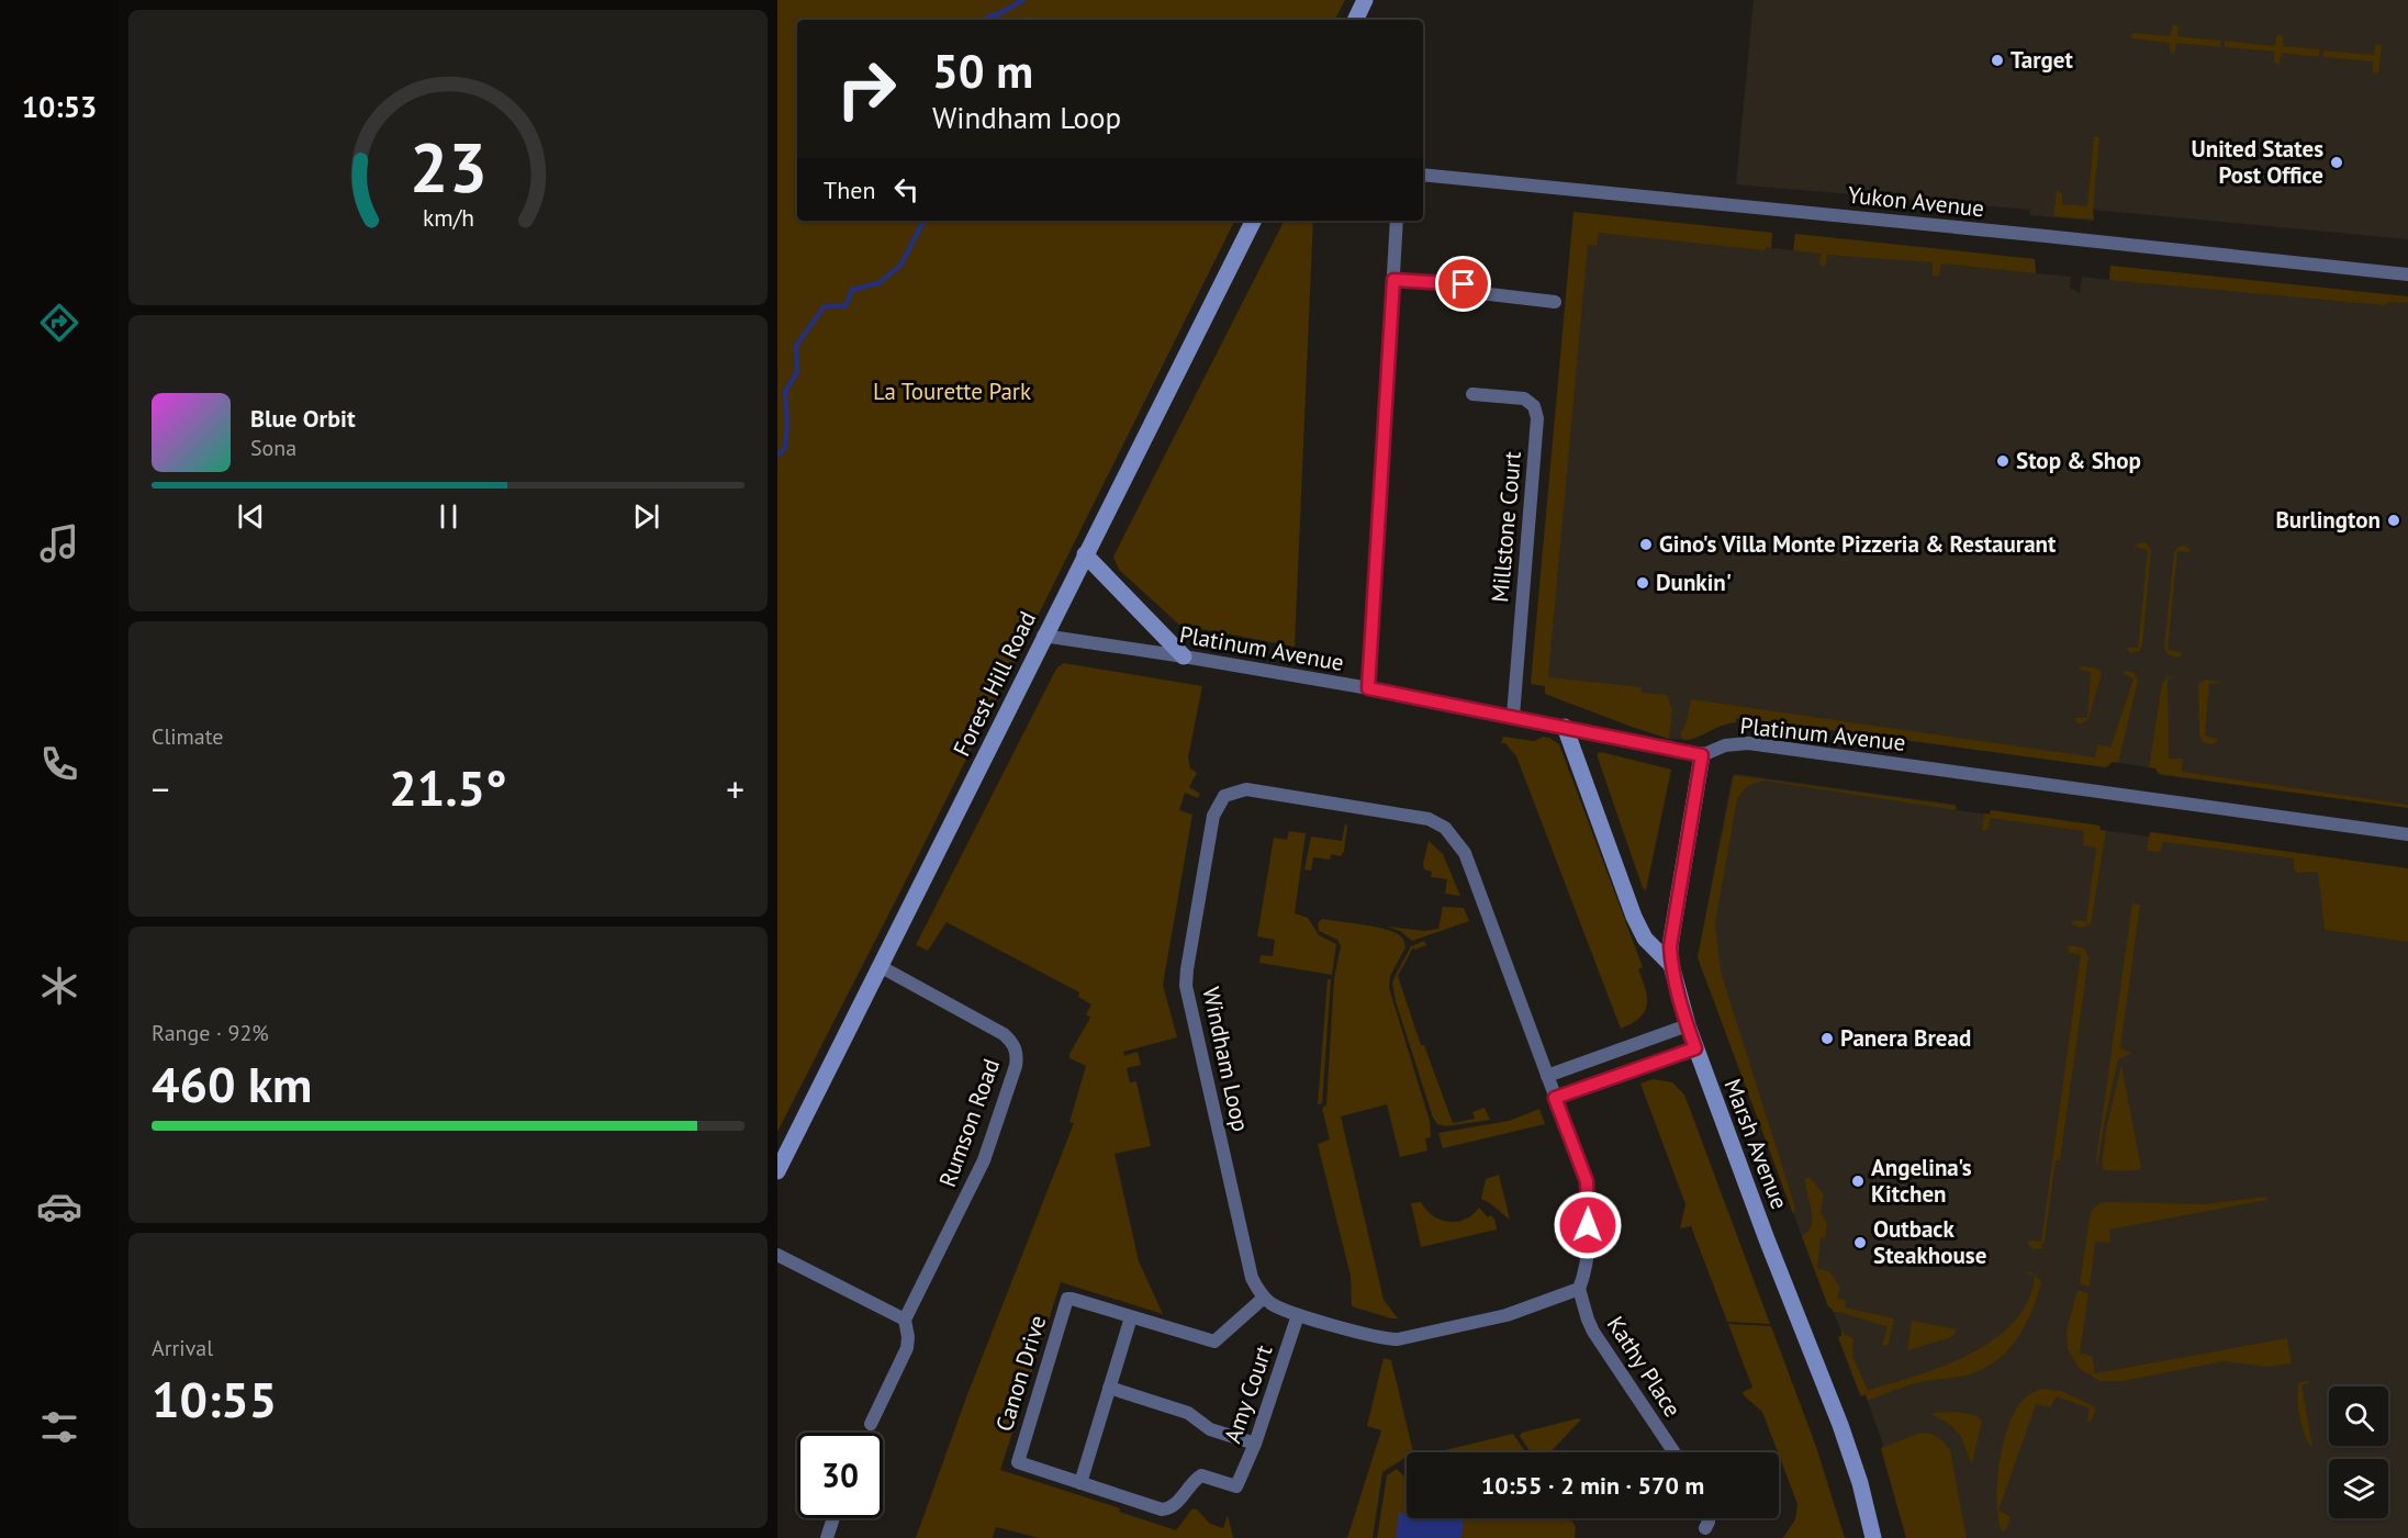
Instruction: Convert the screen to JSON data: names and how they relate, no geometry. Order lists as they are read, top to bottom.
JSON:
{
  "streets": {
    "street": [
      "Yukon Avenue",
      "Millstone Court",
      "Platinum Avenue",
      "Forest Hill Road",
      "Windham Loop",
      "Rumson Road",
      "Marsh Avenue",
      "Kathy Place",
      "Canon Drive",
      "Amy Court"
    ]
  },
  "crossings": [
    ["Millstone Court", "Platinum Avenue"],
    ["Platinum Avenue", "Forest Hill Road"],
    ["Platinum Avenue", "Marsh Avenue"],
    ["Forest Hill Road", "Rumson Road"],
    ["Windham Loop", "Kathy Place"],
    ["Windham Loop", "Canon Drive"],
    ["Canon Drive", "Amy Court"]
  ],
  "parks": ["La Tourette Park"],
  "places": [
    "Target",
    "United States Post Office",
    "Stop & Shop",
    "Burlington",
    "Gino's Villa Monte Pizzeria & Restaurant",
    "Dunkin'",
    "Panera Bread",
    "Angelina's Kitchen",
    "Outback Steakhouse"
  ],
  "page": {
    "tabs": "10:53",
    "turn": ["50 m", "Windham Loop"],
    "then": "Then",
    "song": ["Blue Orbit", "Sona"],
    "tile": [
      "Climate",
      ["Range · 92%", "460 km"],
      ["Arrival", "10:55"]
    ],
    "heat": ["−", "21.5°", "+"],
    "limit": "30",
    "trip": "10:55 · 2 min · 570 m",
    "gauge": ["23", "km/h"]
  }
}
